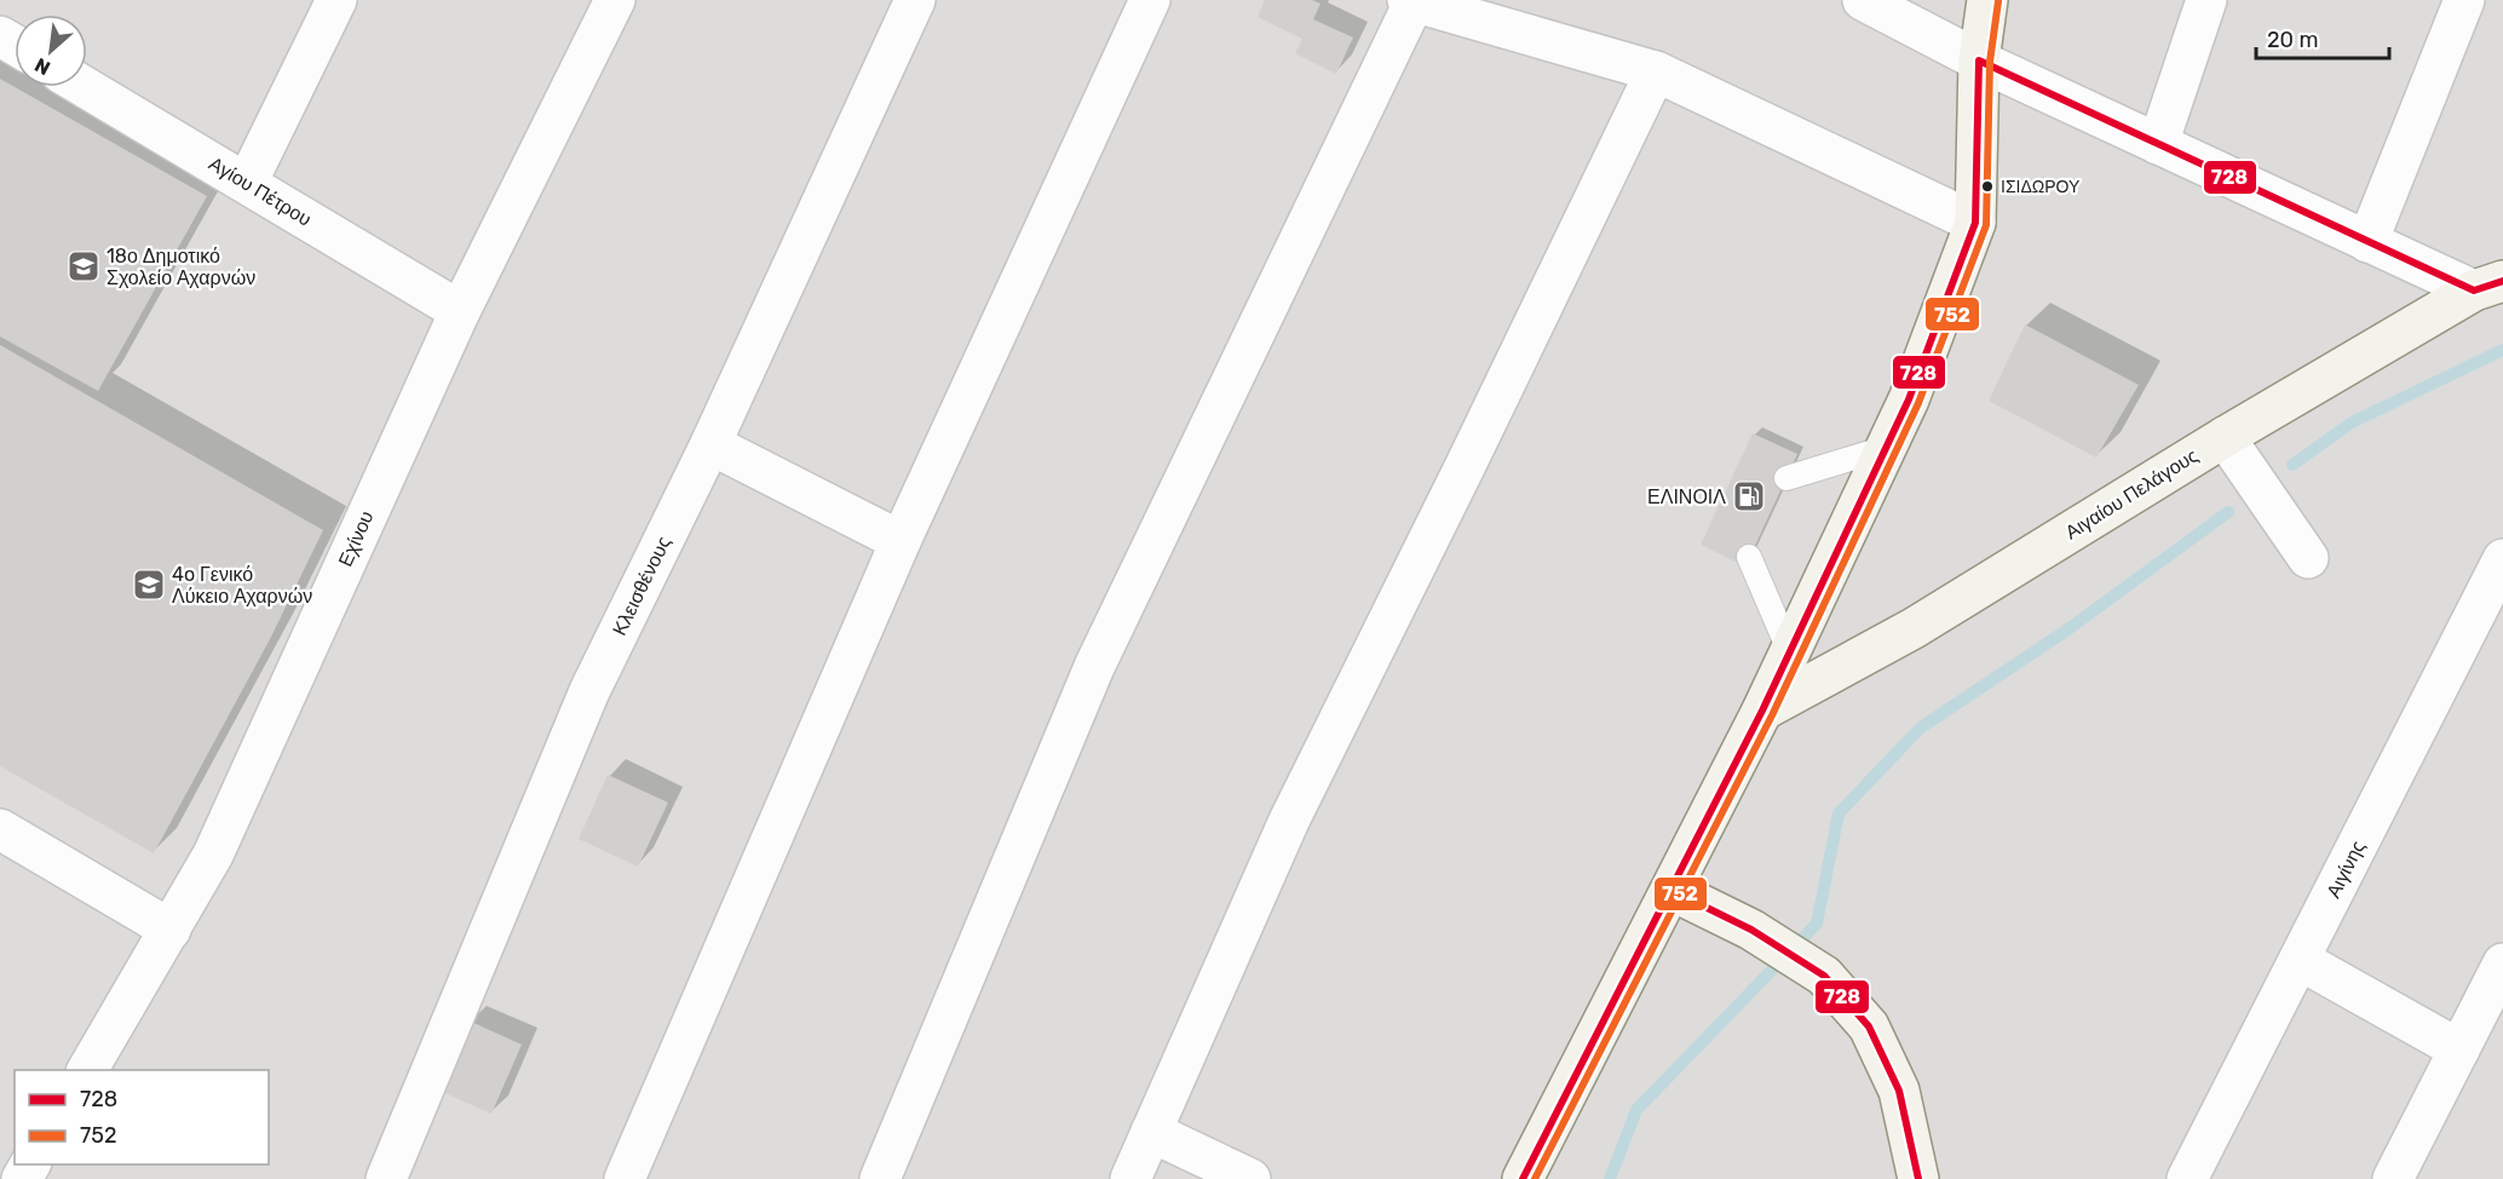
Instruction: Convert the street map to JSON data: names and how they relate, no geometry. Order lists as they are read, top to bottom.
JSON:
{
  "streets": {
    "street": [
      "Αγίου Πέτρου",
      "Αιγαίου Πελάγους",
      "Εχίνου",
      "Κλεισθένους",
      "Αιγίνης"
    ]
  },
  "crossings": [
    ["Αγίου Πέτρου", "Εχίνου"]
  ],
  "places": {
    "other": ["ΙΣΙΔΩΡΟΥ"],
    "school or university": ["18ο Δημοτικό Σχολείο Αχαρνών", "4o Γενικό Λύκειο Αχαρνών"],
    "fuel station": ["ΕΛΙΝΟΙΛ"]
  },
  "lines": ["transit line 752", "transit line 728"],
  "legend": ["728", "752"],
  "scale_bar": "20 m",
  "north": "bottom left"
}
